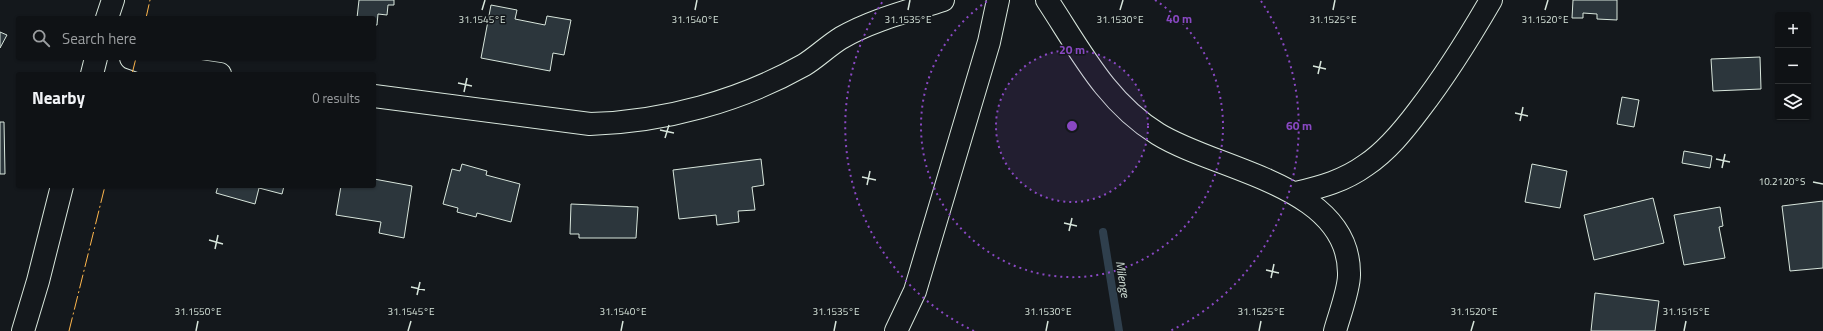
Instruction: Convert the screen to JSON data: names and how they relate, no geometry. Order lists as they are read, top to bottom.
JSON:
{
  "water": ["Milenge"],
  "page": {
    "map_buttons": ["+", "−"],
    "search": "Search here",
    "heading": ["Nearby", "0 results"]
  },
  "coordinates": [
    "31.1545°E",
    "31.1535°E",
    "31.1530°E",
    "31.1525°E",
    "31.1540°E",
    "31.1520°E",
    "10.2120°S",
    "31.1550°E",
    "31.1515°E"
  ],
  "rings": ["40 m", "20 m", "60 m"]
}
